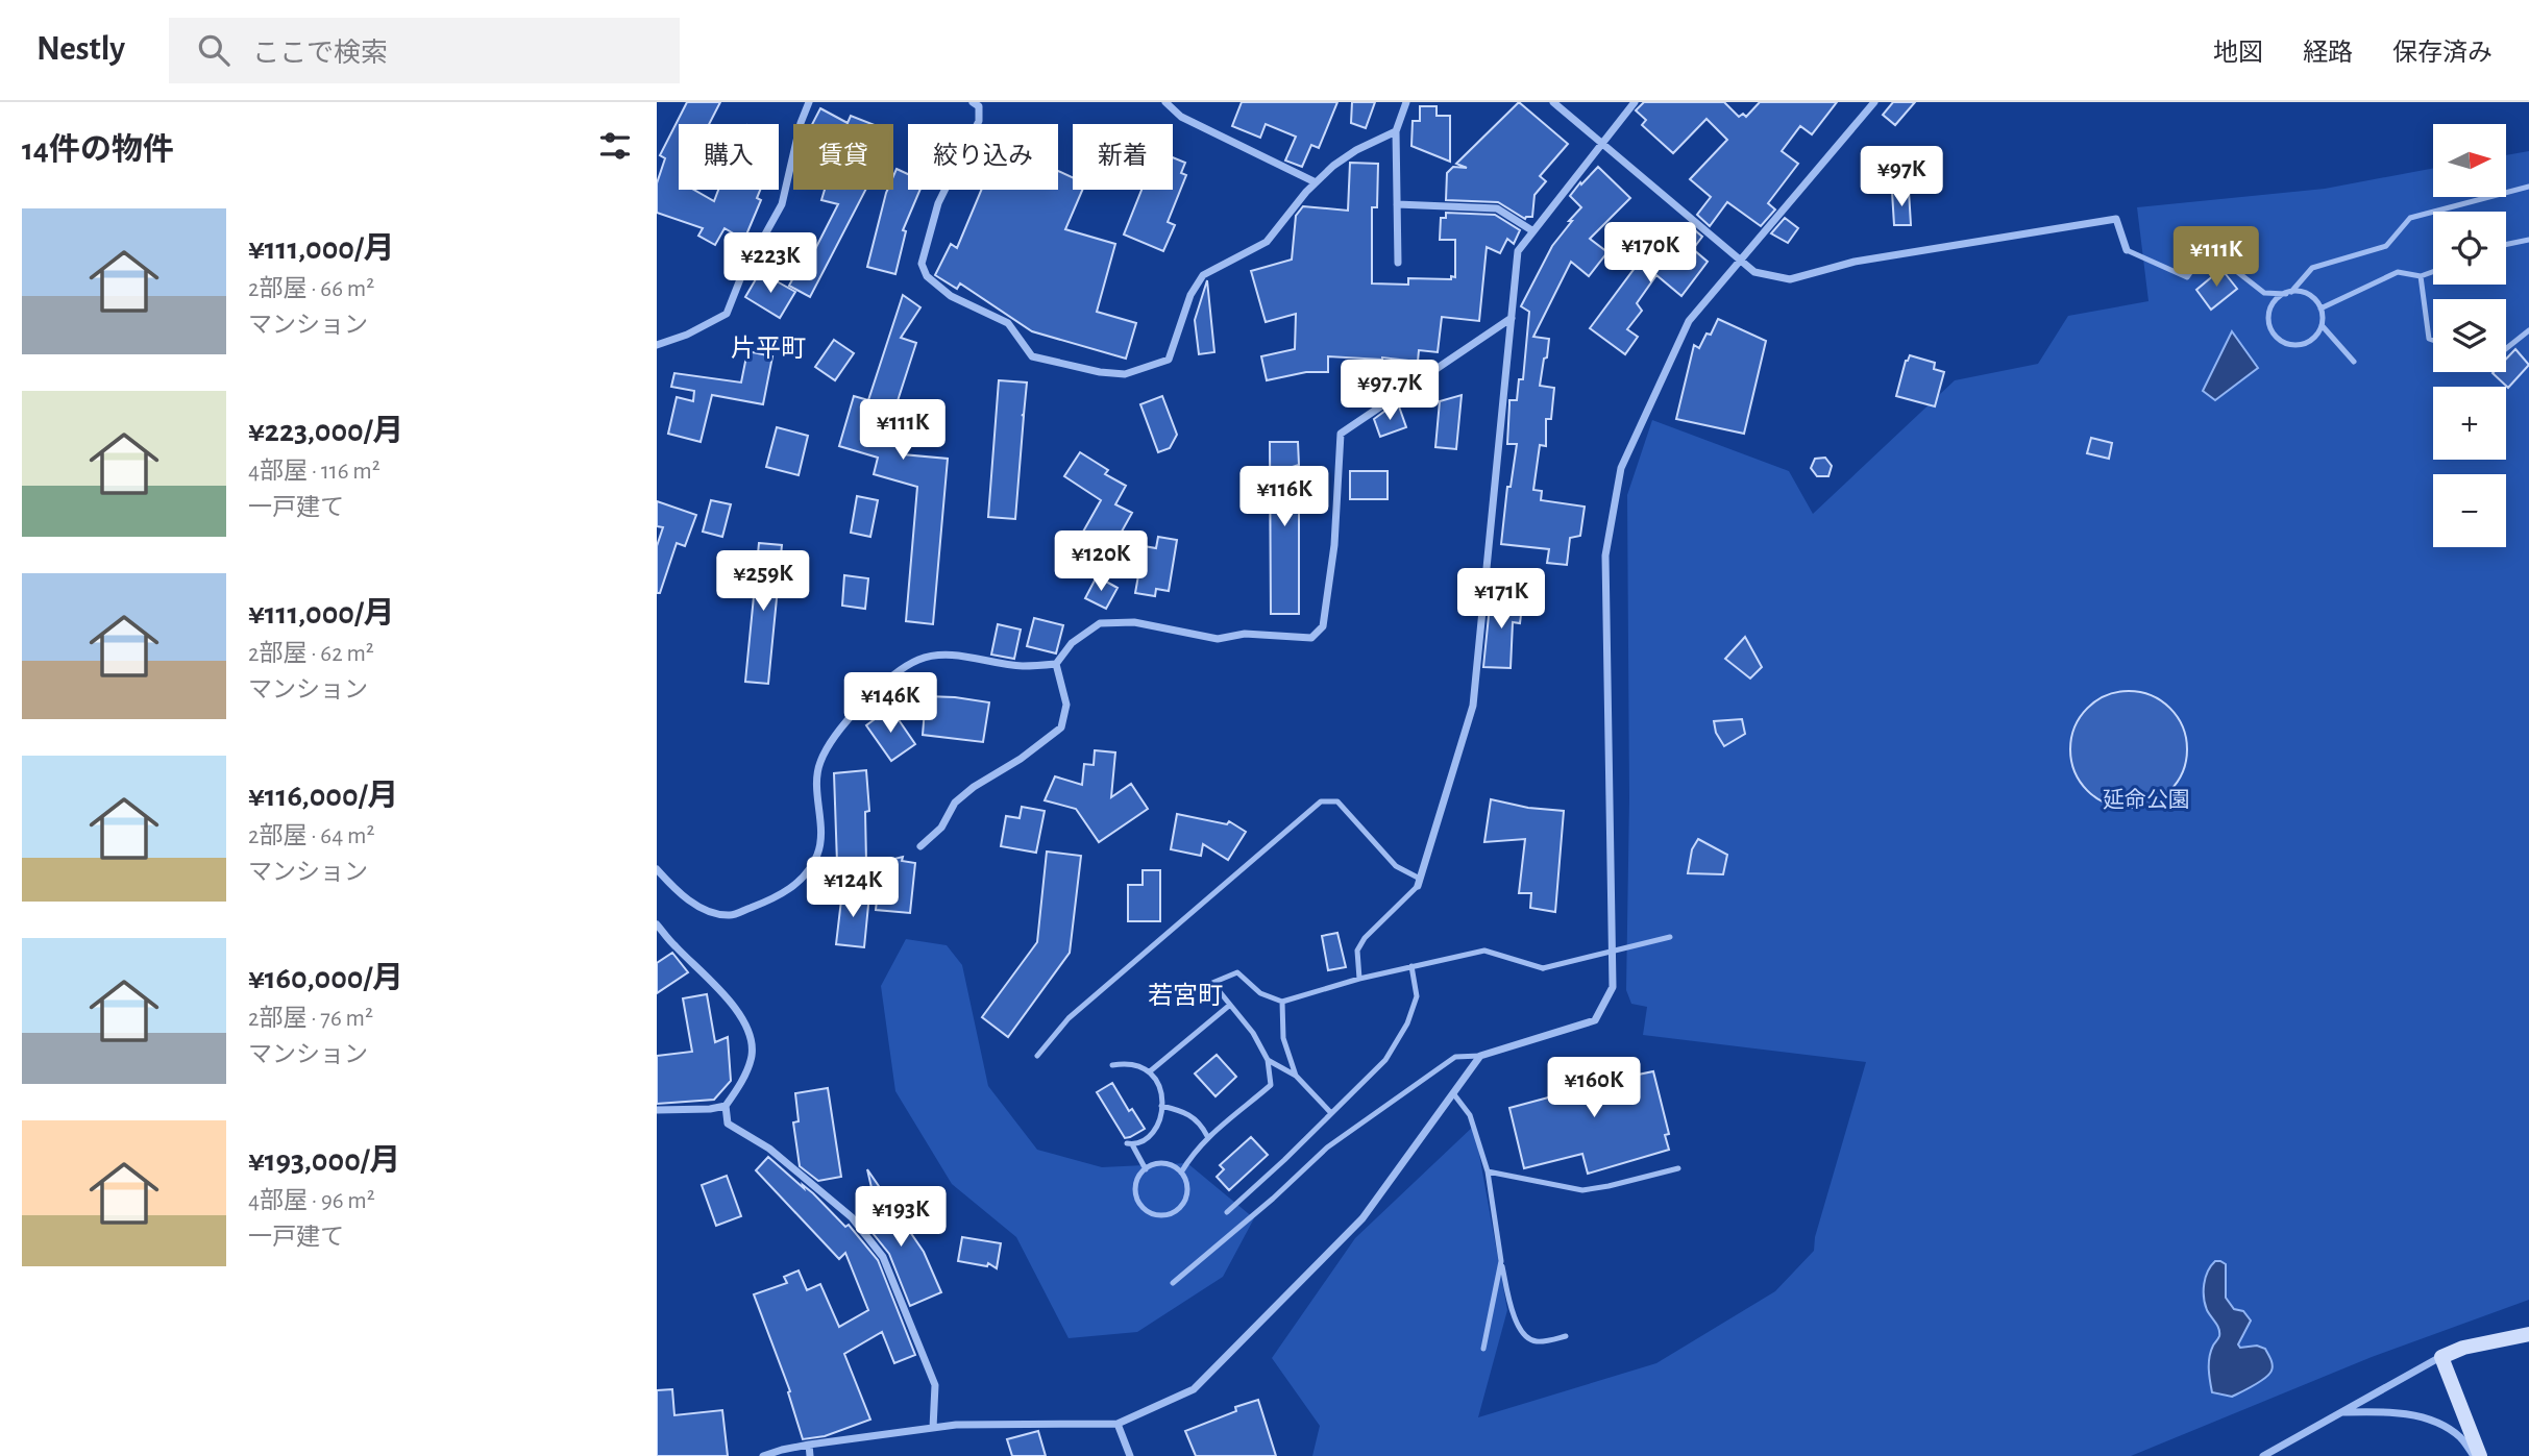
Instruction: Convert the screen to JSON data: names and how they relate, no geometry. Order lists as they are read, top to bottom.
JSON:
{
  "districts": ["片平町", "若宮町"],
  "parks": ["延命公園"],
  "north": "right",
  "page": {
    "header": "Nestly",
    "search": "ここで検索",
    "nav": ["地図", "経路", "保存済み"],
    "heading": "14件の物件",
    "map_buttons": ["+", "−"],
    "chip": [
      "購入",
      "賃貸",
      "絞り込み",
      "新着"
    ],
    "price": [
      "¥97K",
      "¥170K",
      "¥111K",
      "¥223K",
      "¥97.7K",
      "¥111K",
      "¥116K",
      "¥120K",
      "¥259K",
      "¥171K",
      "¥146K",
      "¥124K",
      "¥160K",
      "¥193K"
    ],
    "list": [
      {
        "name": "¥111,000/月",
        "note": "2部屋 · 66 m² · マンション"
      },
      {
        "name": "¥223,000/月",
        "note": "4部屋 · 116 m² · 一戸建て"
      },
      {
        "name": "¥111,000/月",
        "note": "2部屋 · 62 m² · マンション"
      },
      {
        "name": "¥116,000/月",
        "note": "2部屋 · 64 m² · マンション"
      },
      {
        "name": "¥160,000/月",
        "note": "2部屋 · 76 m² · マンション"
      },
      {
        "name": "¥193,000/月",
        "note": "4部屋 · 96 m² · 一戸建て"
      }
    ]
  }
}
